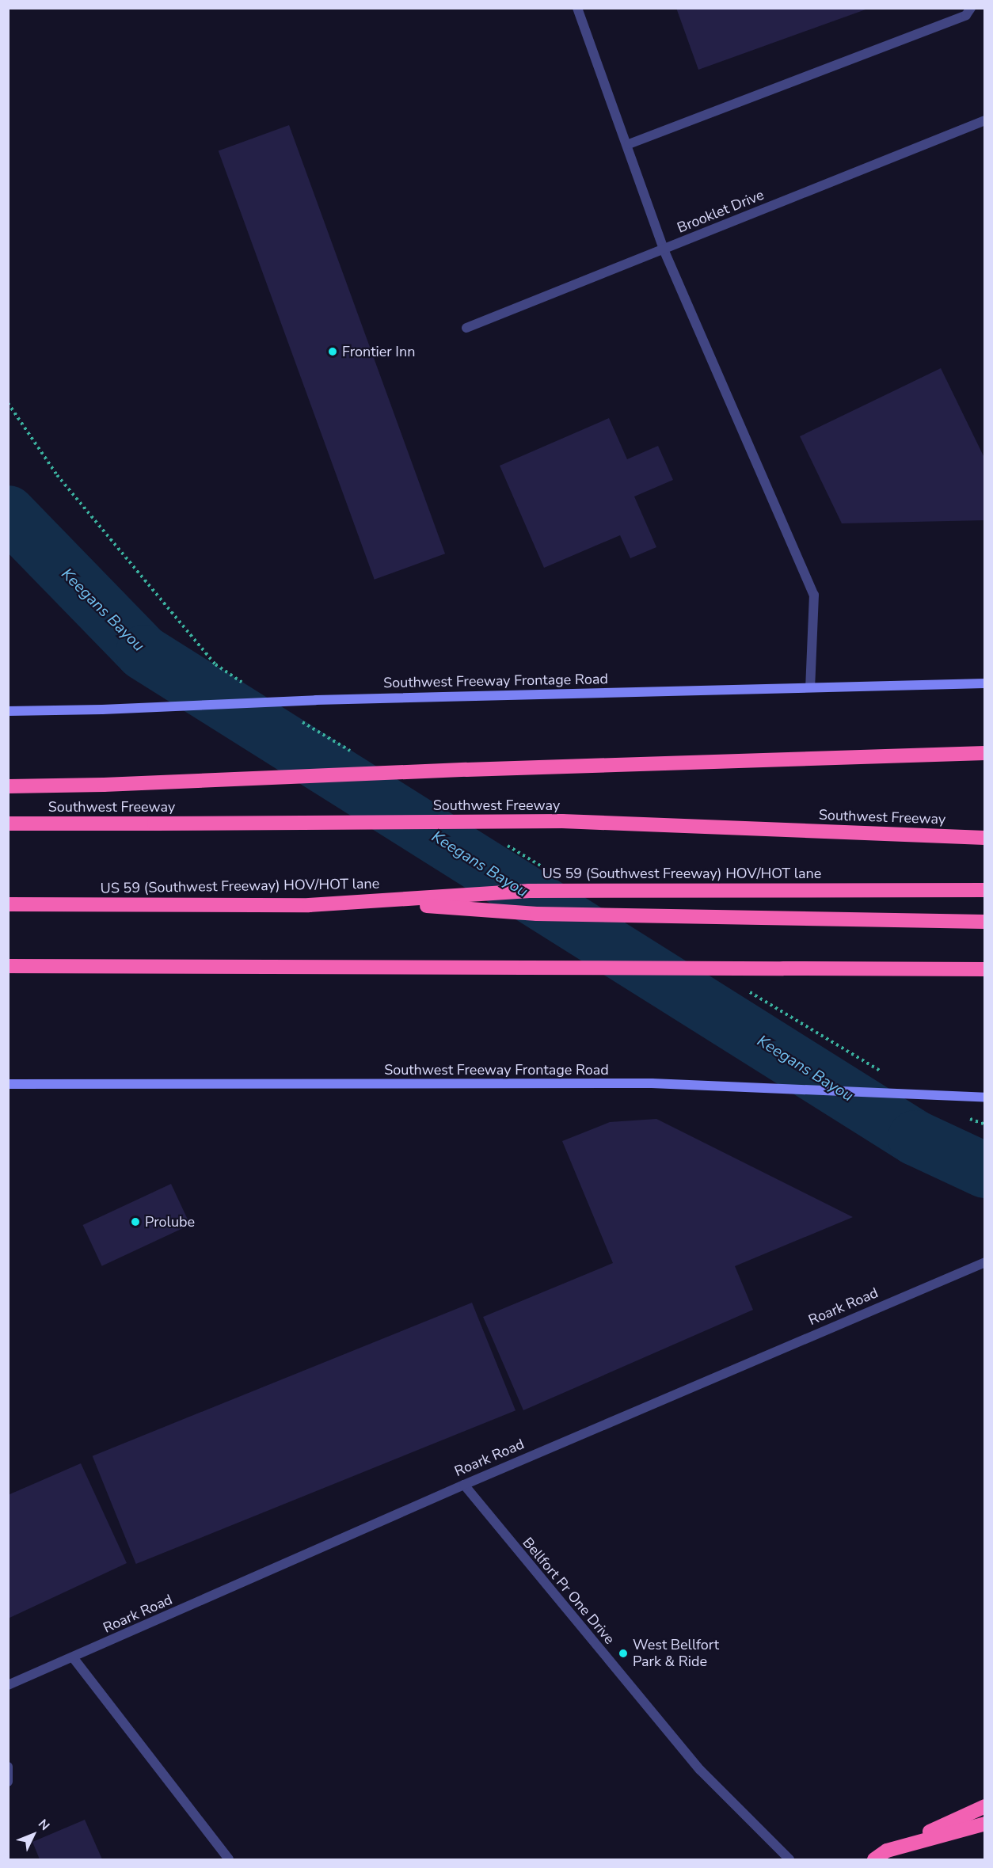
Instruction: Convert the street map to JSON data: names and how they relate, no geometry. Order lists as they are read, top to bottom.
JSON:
{
  "streets": {
    "highway": ["Southwest Freeway", "US 59 (Southwest Freeway) HOV/HOT lane"],
    "main road": ["Southwest Freeway Frontage Road"],
    "street": ["Brooklet Drive", "Roark Road", "Bellfort Pr One Drive"]
  },
  "crossings": [
    ["Roark Road", "Bellfort Pr One Drive"]
  ],
  "water": ["Keegans Bayou"],
  "places": ["Frontier Inn", "Prolube", "West Bellfort Park & Ride"],
  "north": "top right"
}
